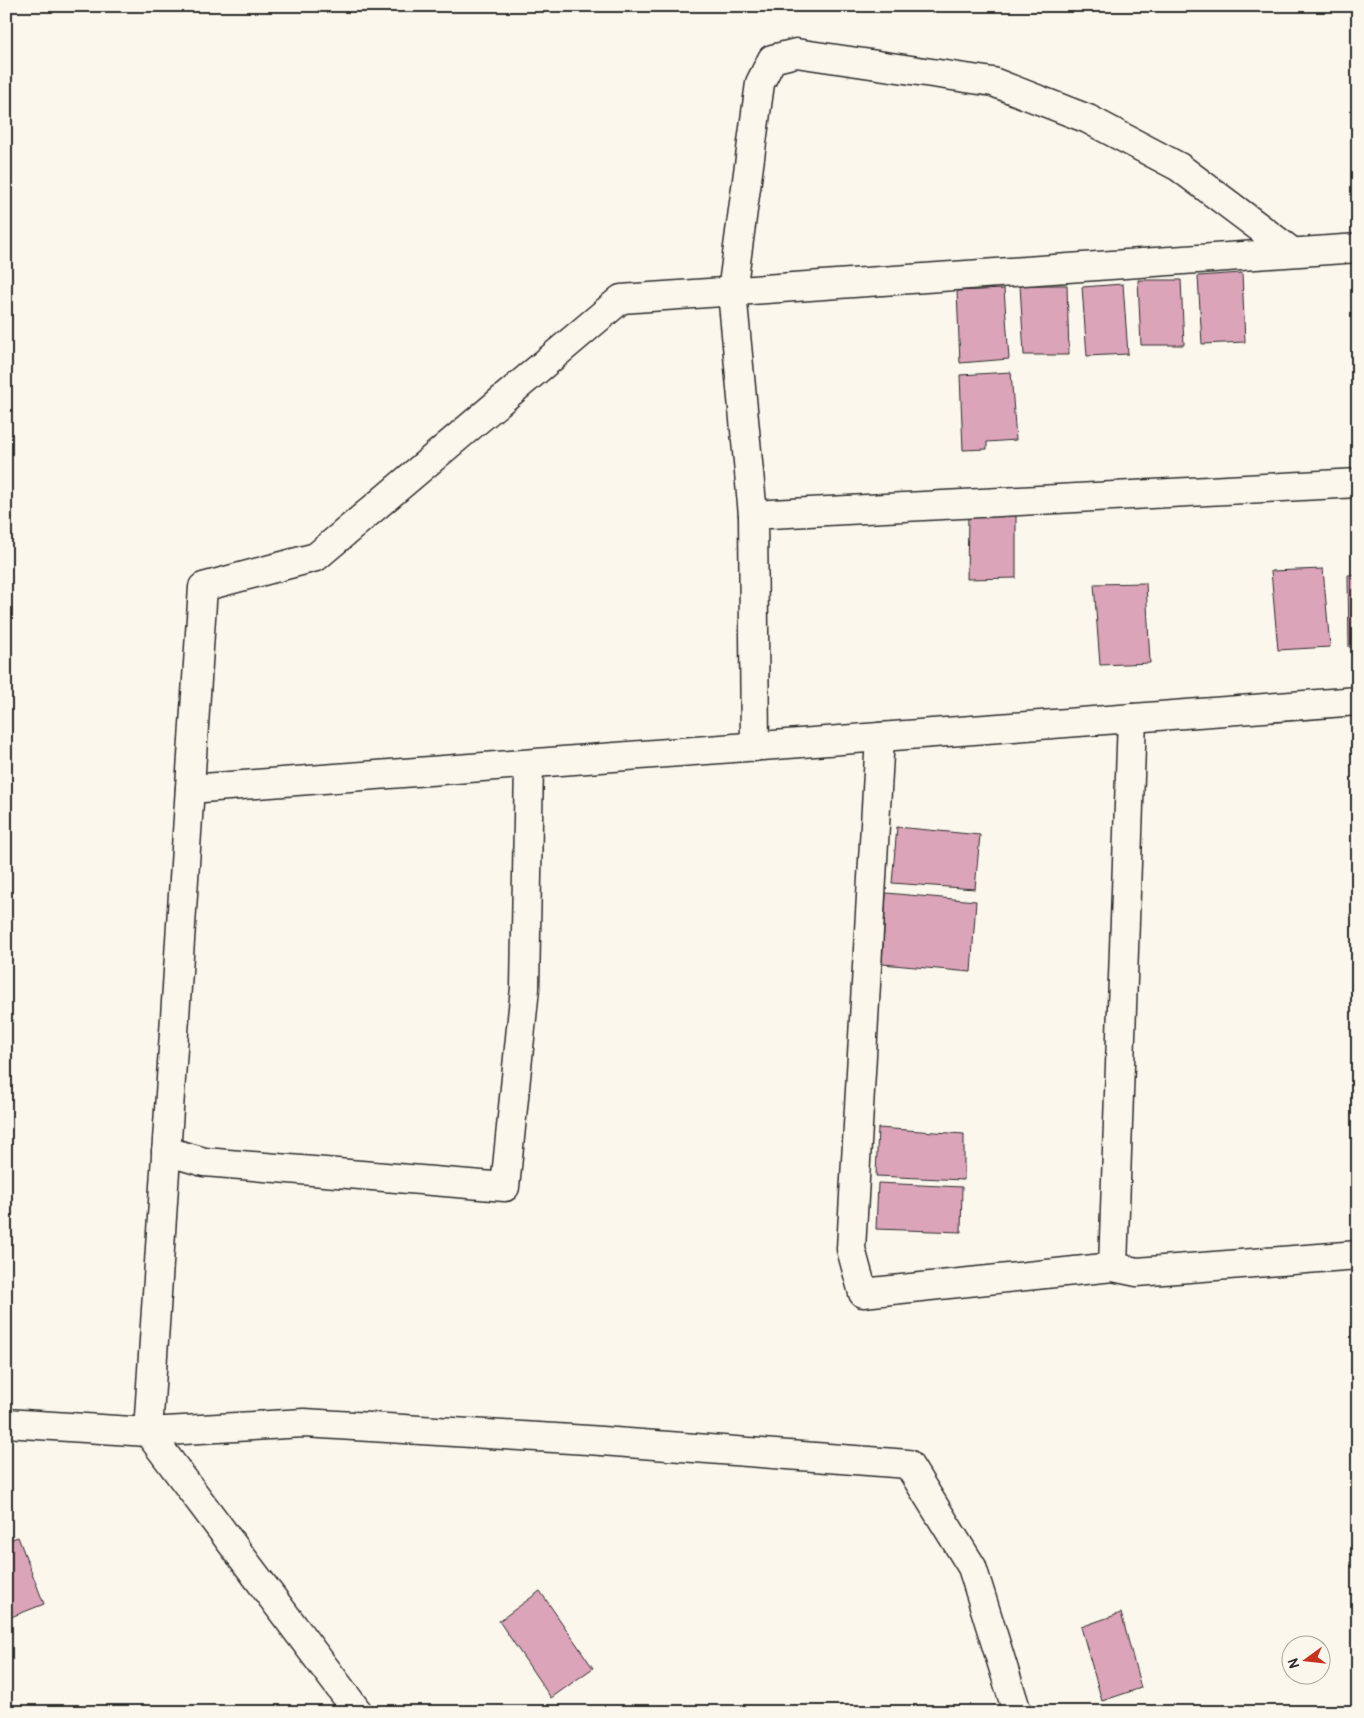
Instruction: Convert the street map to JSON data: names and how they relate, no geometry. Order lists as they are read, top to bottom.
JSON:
{
  "north": "left"
}
